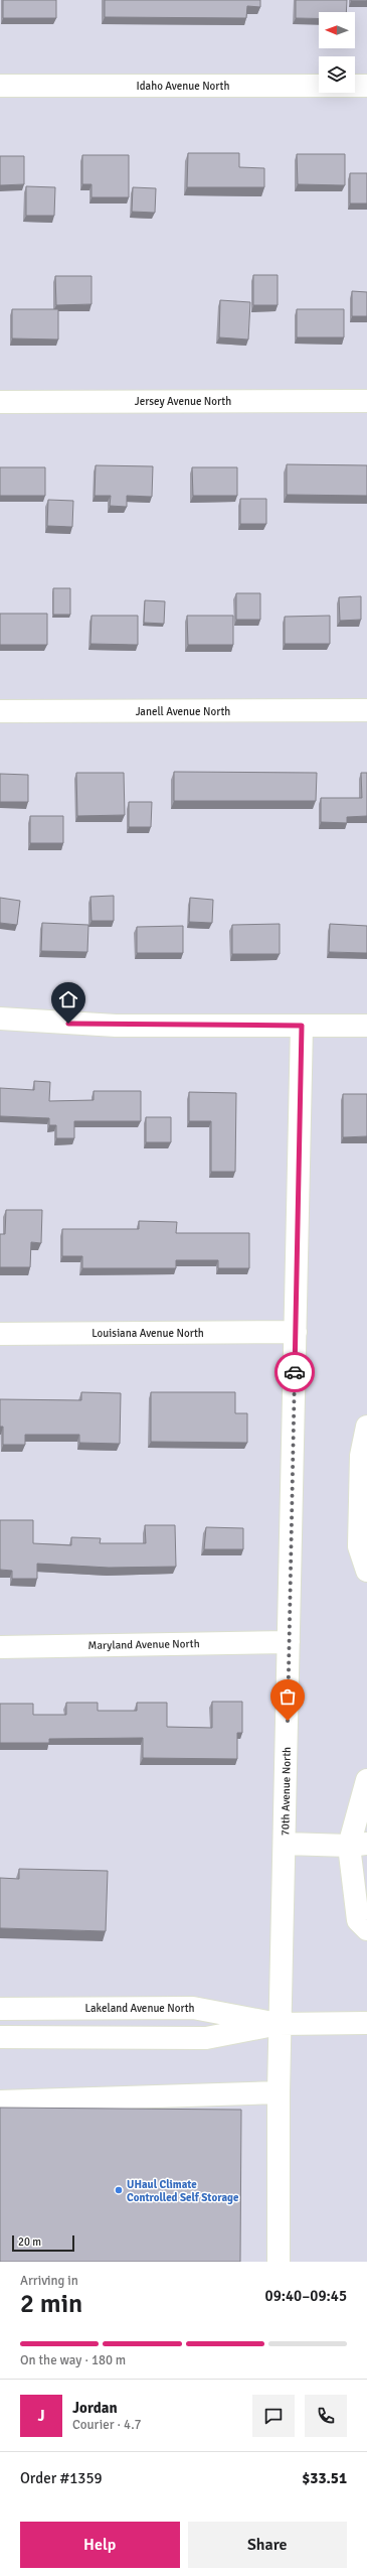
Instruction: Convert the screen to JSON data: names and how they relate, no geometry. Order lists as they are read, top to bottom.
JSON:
{
  "streets": {
    "street": [
      "Idaho Avenue North",
      "Jersey Avenue North",
      "Janell Avenue North",
      "Louisiana Avenue North",
      "Maryland Avenue North",
      "70th Avenue North",
      "Lakeland Avenue North"
    ]
  },
  "crossings": [
    ["Louisiana Avenue North", "70th Avenue North"],
    ["Maryland Avenue North", "70th Avenue North"],
    ["70th Avenue North", "Lakeland Avenue North"]
  ],
  "places": ["UHaul Climate Controlled Self Storage"],
  "scale_bar": "20 m",
  "north": "left",
  "page": {
    "scale": "20 m",
    "heading": ["2 min", "Arriving in", "09:40–09:45"],
    "panel": [
      "Jordan",
      "Courier · 4.7",
      "Order #1359",
      "$33.51"
    ],
    "bar": "On the way · 180 m",
    "round": "J",
    "buttons": ["Help", "Share"]
  }
}
